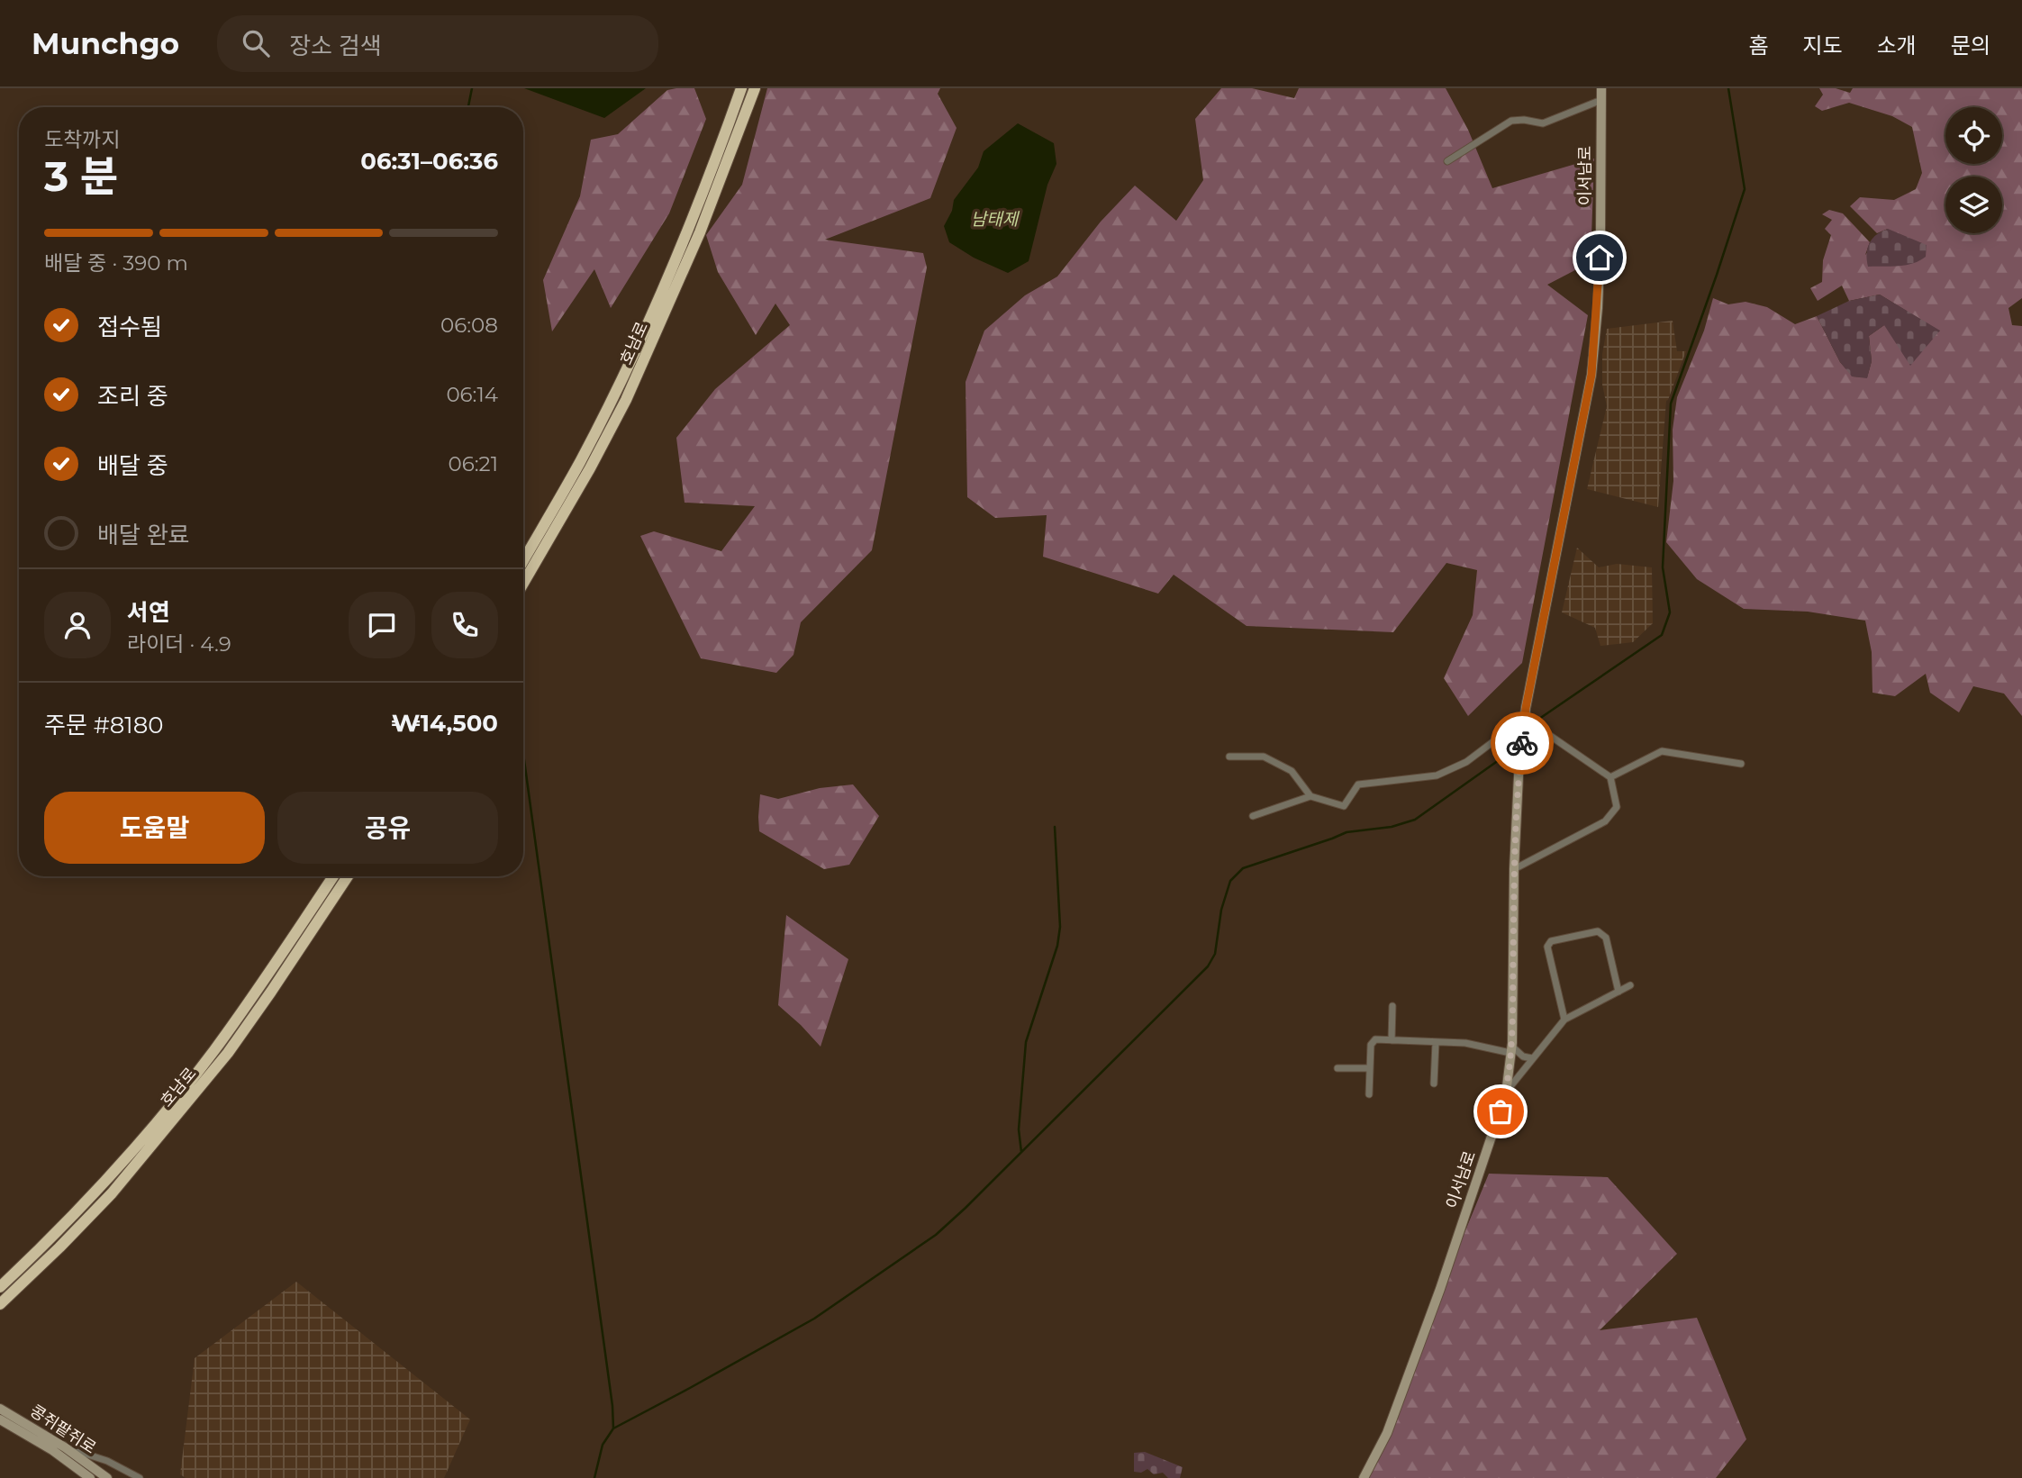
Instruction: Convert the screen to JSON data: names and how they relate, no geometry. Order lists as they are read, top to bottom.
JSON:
{
  "streets": {
    "highway": ["호남로"],
    "main road": ["이서남로", "콩쥐팥쥐로"]
  },
  "water": ["남태제"],
  "page": {
    "header": "Munchgo",
    "search": "장소 검색",
    "nav": [
      "홈",
      "지도",
      "소개",
      "문의"
    ],
    "heading": ["3 분", "도착까지", "06:31–06:36"],
    "panel": [
      "서연",
      "라이더 · 4.9",
      "주문 #8180",
      "₩14,500"
    ],
    "bar": "배달 중 · 390 m",
    "list": [
      ["접수됨", "06:08"],
      ["조리 중", "06:14"],
      ["배달 중", "06:21"],
      "배달 완료"
    ],
    "buttons": ["도움말", "공유"]
  }
}
